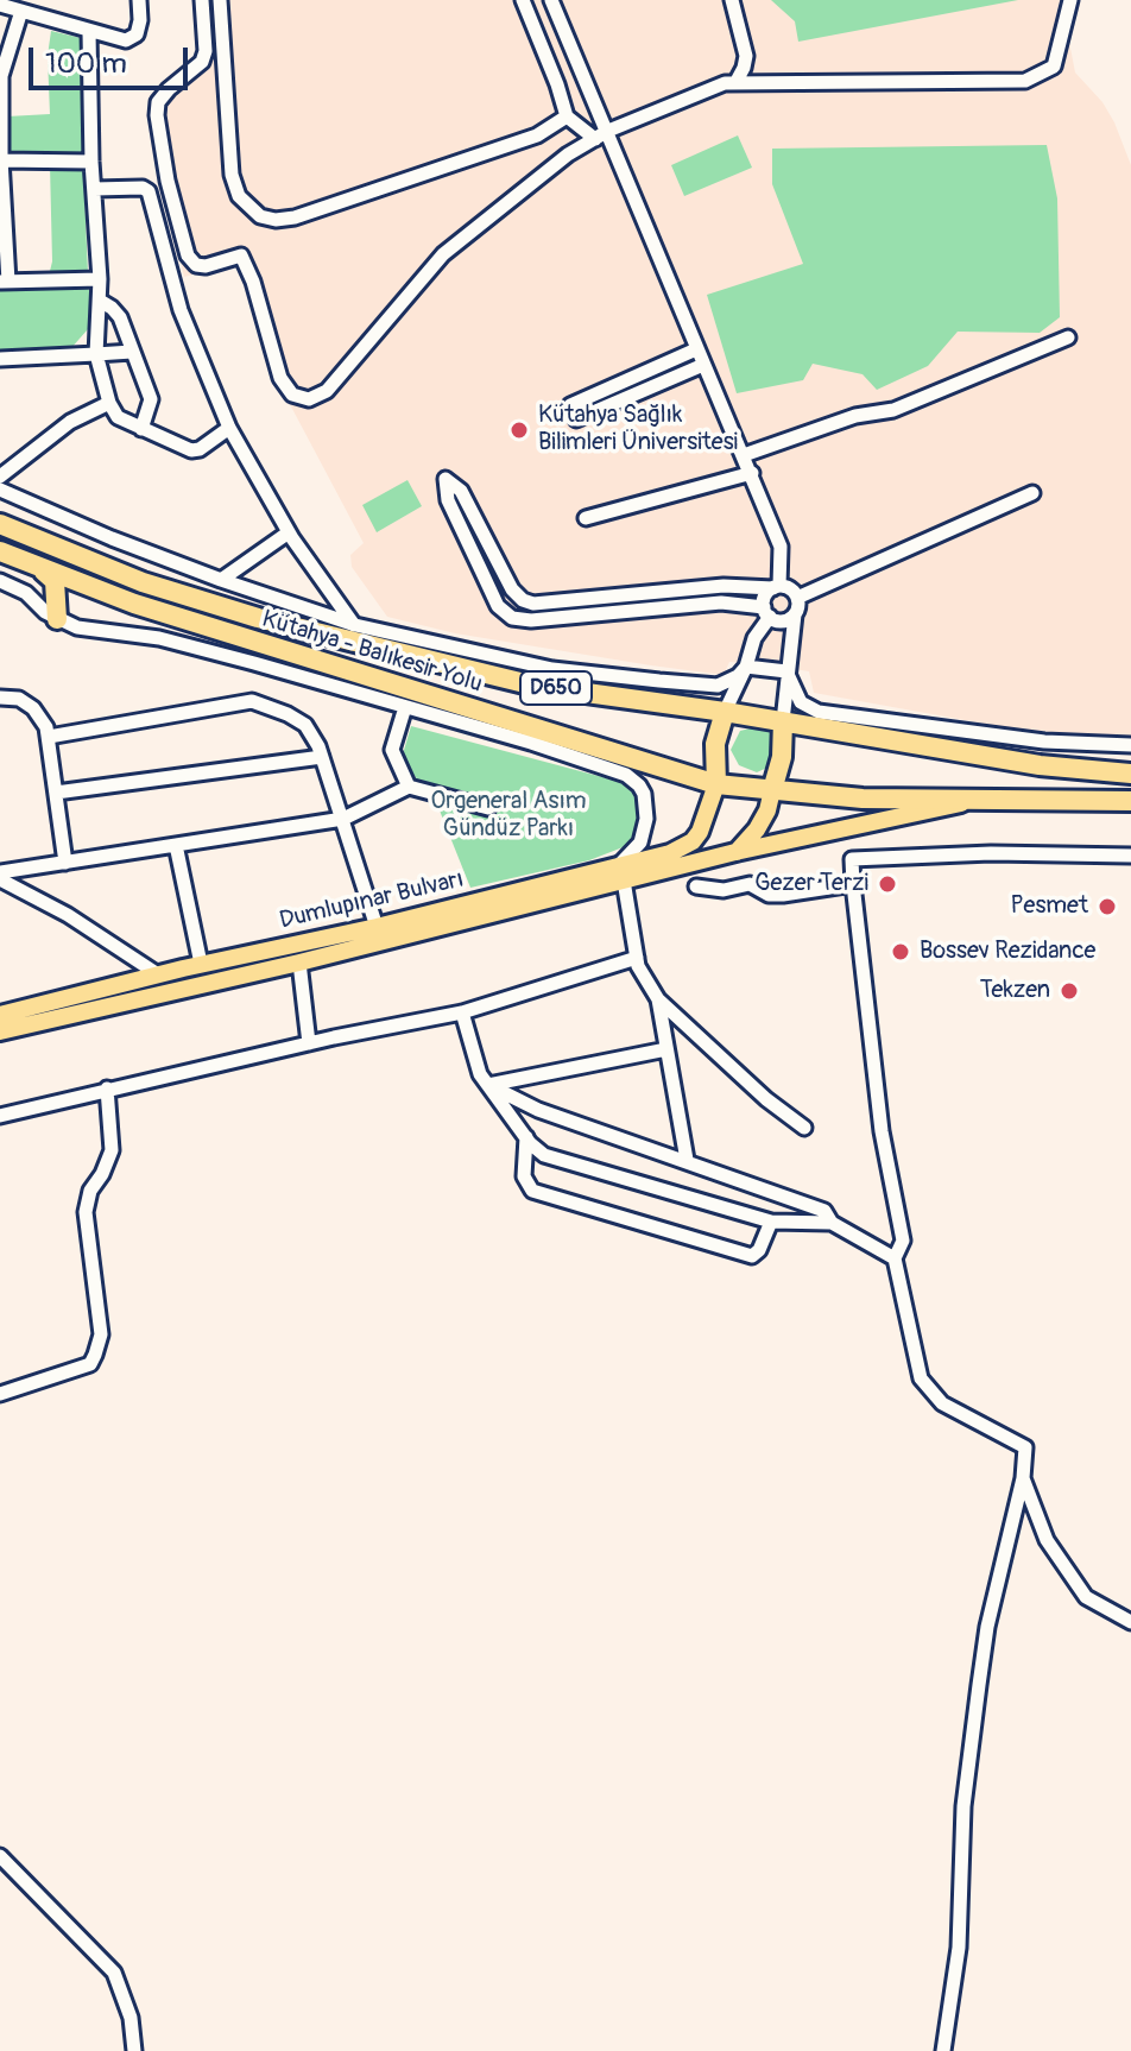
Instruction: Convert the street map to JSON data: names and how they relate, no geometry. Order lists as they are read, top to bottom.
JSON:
{
  "streets": {
    "highway": ["Kütahya - Balıkesir Yolu", "D650"],
    "main road": ["Dumlupınar Bulvarı"]
  },
  "crossings": [
    ["Kütahya - Balıkesir Yolu", "Dumlupınar Bulvarı"]
  ],
  "parks": ["Orgeneral Asım Gündüz Parkı"],
  "places": [
    "Kütahya Sağlık Bilimleri Üniversitesi",
    "Gezer Terzi",
    "Pesmet",
    "Bossev Rezidance",
    "Tekzen"
  ],
  "scale_bar": "100 m"
}
